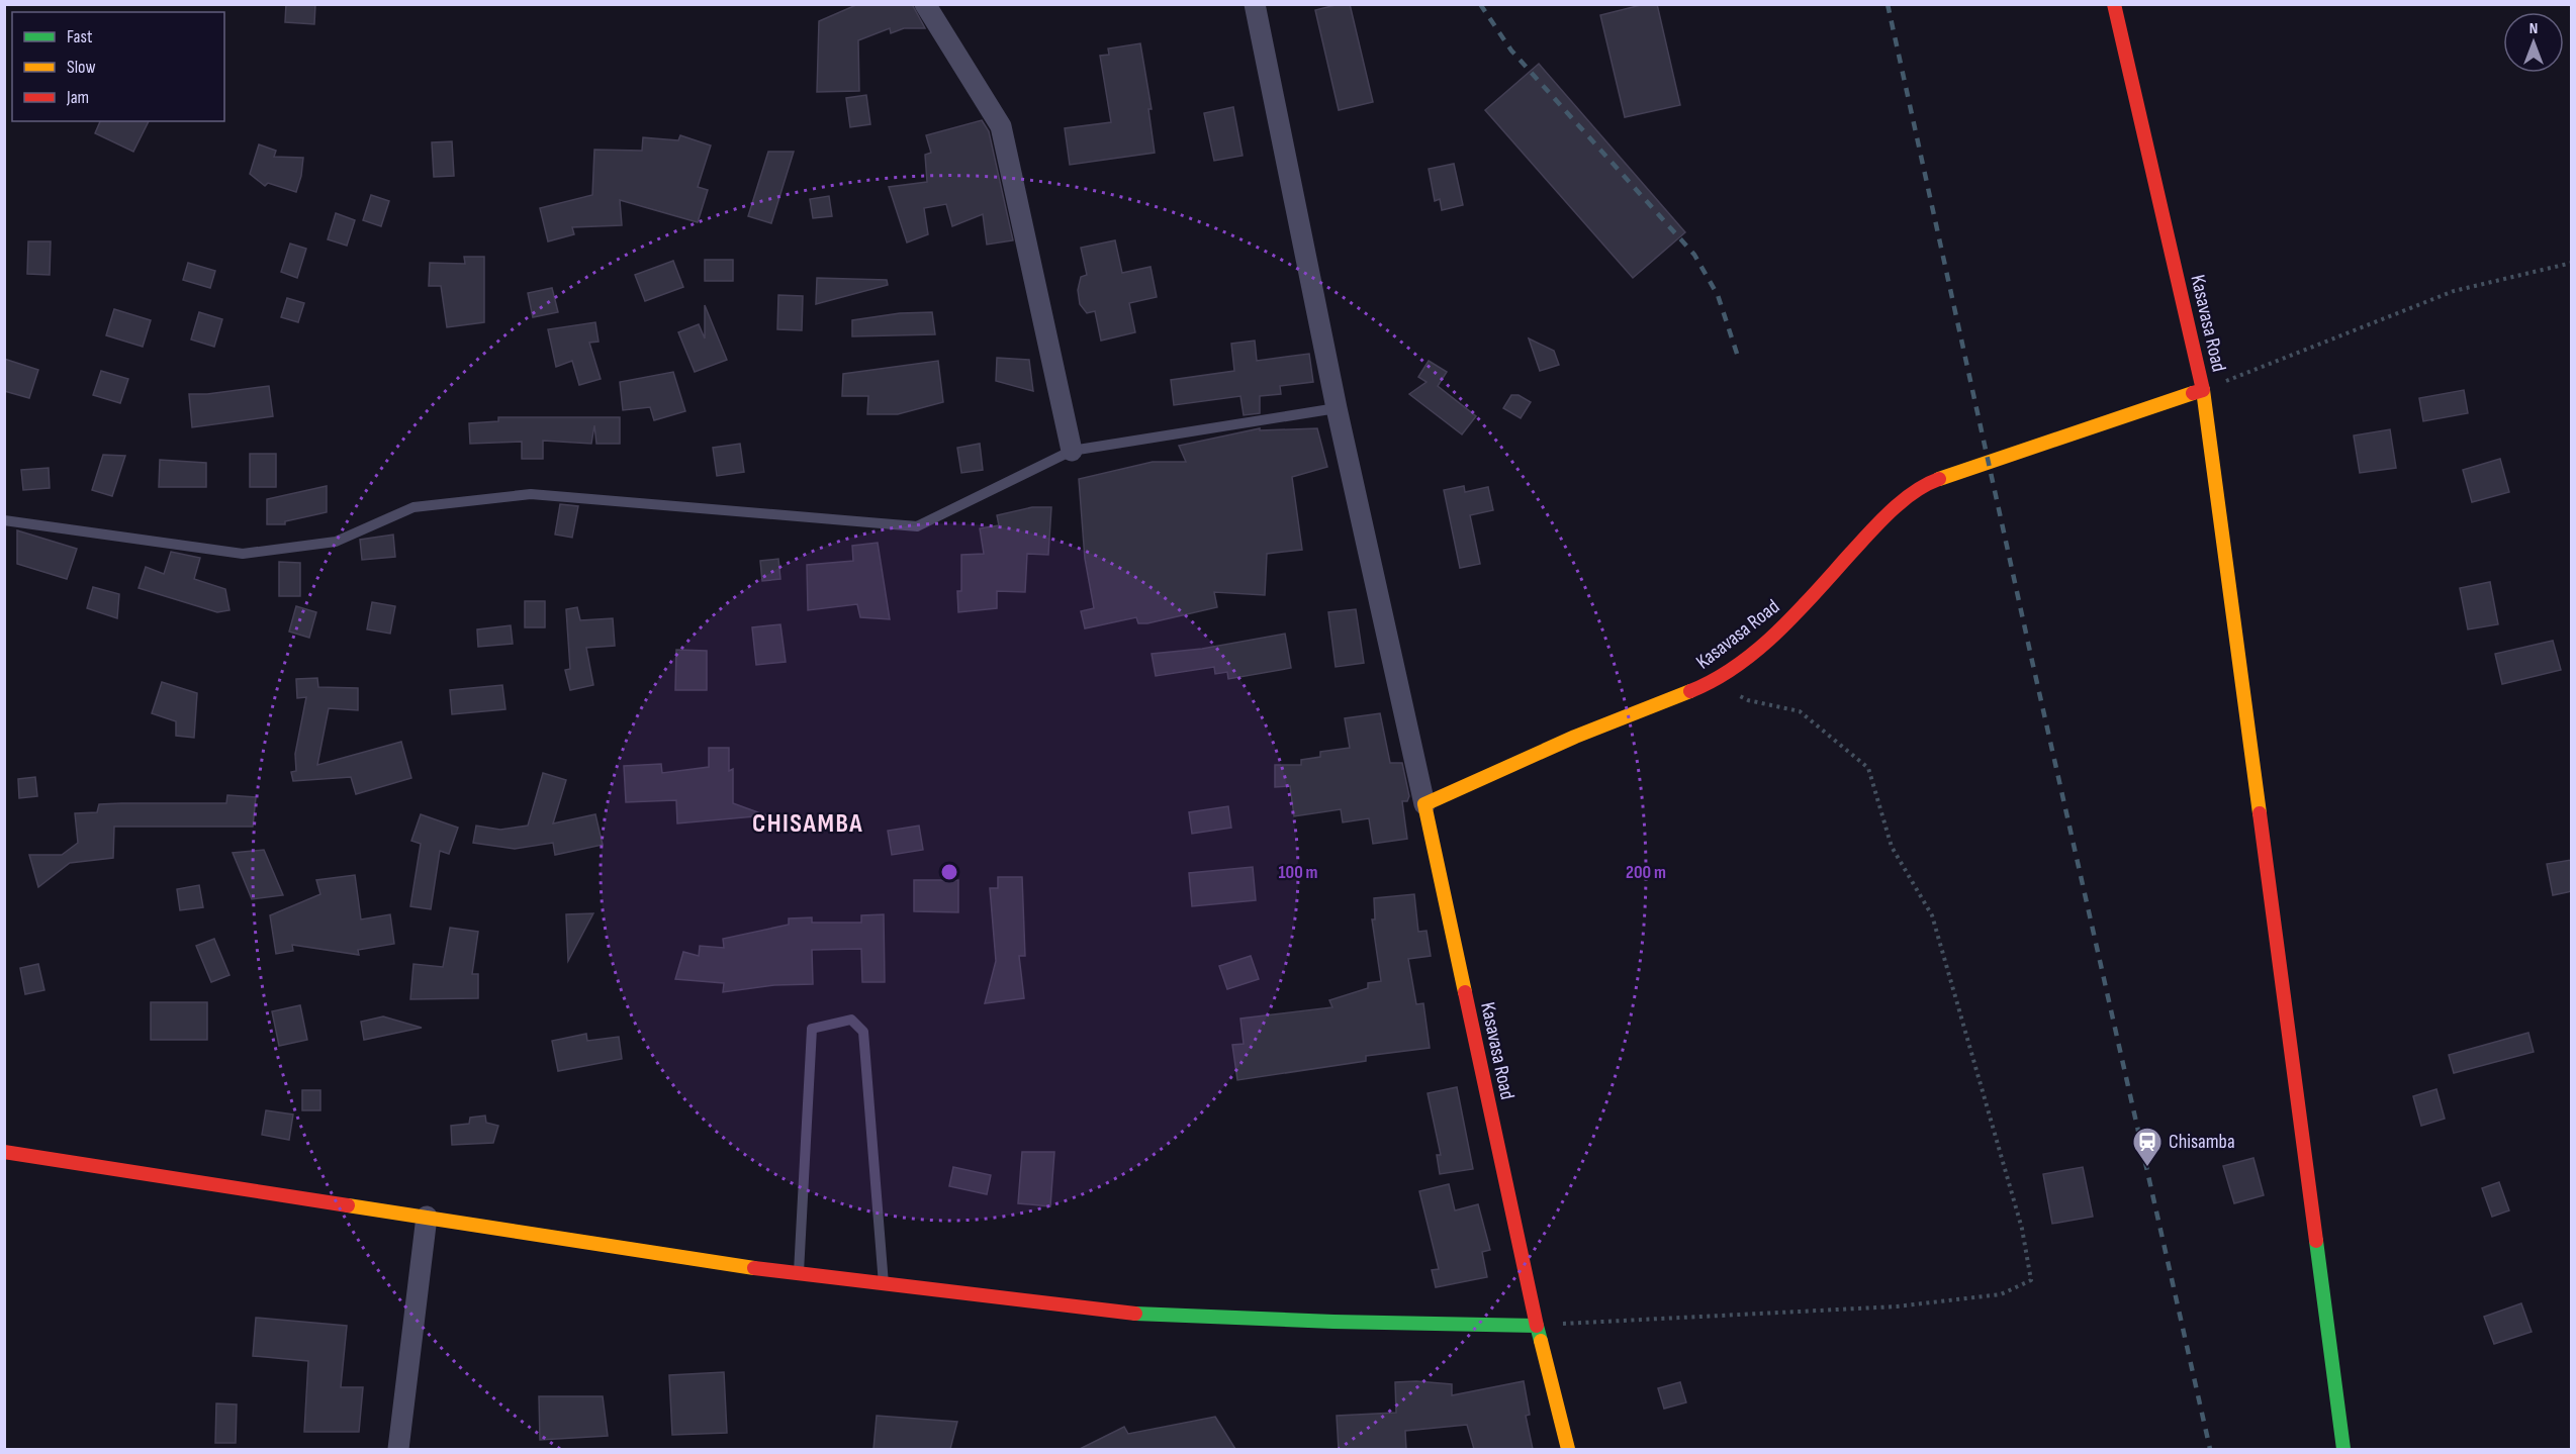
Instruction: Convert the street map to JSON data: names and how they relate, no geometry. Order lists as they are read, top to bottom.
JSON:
{
  "streets": {
    "street": ["Kasavasa Road"]
  },
  "districts": ["CHISAMBA"],
  "places": {
    "station": ["Chisamba"]
  },
  "legend": ["Fast", "Slow", "Jam"],
  "north": "top",
  "rings": ["100 m", "200 m"]
}
